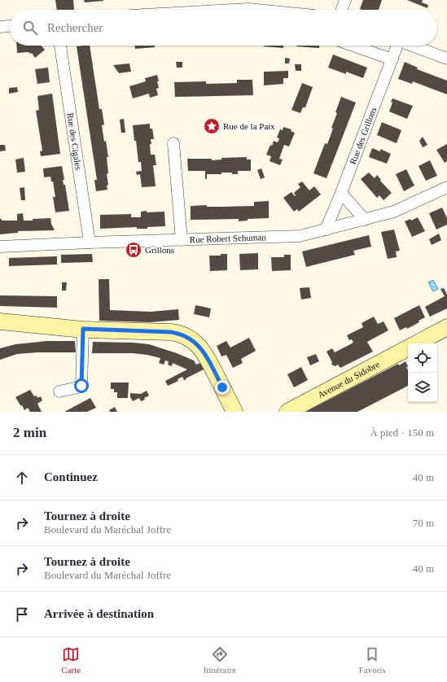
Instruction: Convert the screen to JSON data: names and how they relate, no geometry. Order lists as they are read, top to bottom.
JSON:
{
  "streets": {
    "street": [
      "Rue des Grillons",
      "Rue des Cigales",
      "Rue Robert Schuman",
      "Avenue du Sidobre"
    ]
  },
  "crossings": [
    ["Rue des Grillons", "Rue Robert Schuman"],
    ["Rue des Cigales", "Rue Robert Schuman"]
  ],
  "places": {
    "place": ["Rue de la Paix"],
    "bus stop": ["Grillons"]
  },
  "page": {
    "search": "Rechercher",
    "heading": ["2 min", "À pied · 150 m"],
    "list": [
      ["Continuez", "40 m"],
      ["Tournez à droite", "Boulevard du Maréchal Joffre", "70 m"],
      ["Tournez à droite", "Boulevard du Maréchal Joffre", "40 m"],
      "Arrivée à destination"
    ],
    "nav": ["Carte", "Itinéraire", "Favoris"]
  }
}
